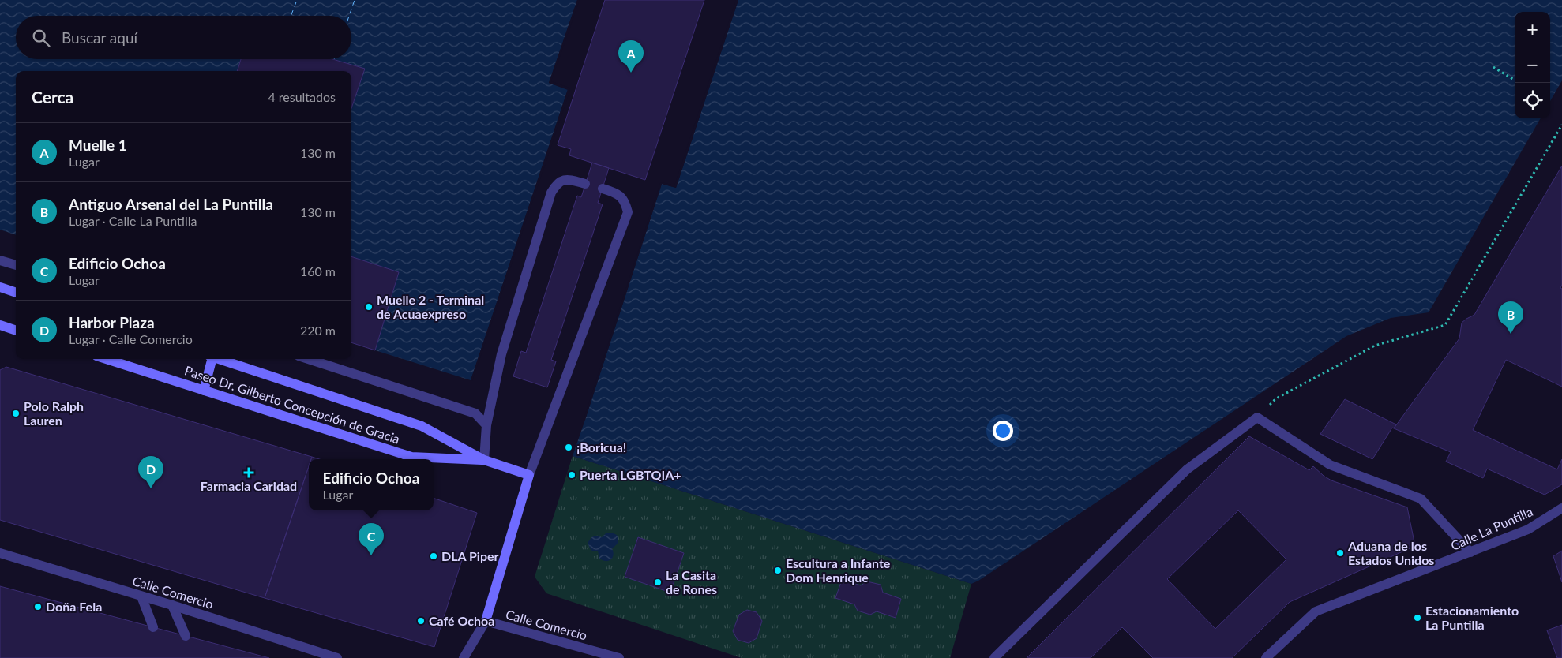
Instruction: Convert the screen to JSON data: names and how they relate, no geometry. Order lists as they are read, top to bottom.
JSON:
{
  "streets": {
    "main road": ["Paseo Dr. Gilberto Concepción de Gracia"],
    "street": ["Calle La Puntilla", "Calle Comercio"]
  },
  "places": {
    "other": [
      "Muelle 2 - Terminal de Acuaexpreso",
      "Polo Ralph Lauren",
      "¡Boricua!",
      "Puerta LGBTQIA+",
      "Aduana de los Estados Unidos",
      "DLA Piper",
      "Escultura a Infante Dom Henrique",
      "La Casita de Rones",
      "Doña Fela",
      "Estacionamiento La Puntilla",
      "Café Ochoa"
    ],
    "health": ["Farmacia Caridad"]
  },
  "page": {
    "map_buttons": ["+", "−"],
    "search": "Buscar aquí",
    "pins": [
      "A",
      "B",
      "D",
      "C"
    ],
    "heading": ["Cerca", "4 resultados"],
    "list": [
      {
        "mark": "A",
        "name": "Muelle 1",
        "note": "Lugar",
        "value": "130 m"
      },
      {
        "mark": "B",
        "name": "Antiguo Arsenal del La Puntilla",
        "note": "Lugar · Calle La Puntilla",
        "value": "130 m"
      },
      {
        "mark": "C",
        "name": "Edificio Ochoa",
        "note": "Lugar",
        "value": "160 m"
      },
      {
        "mark": "D",
        "name": "Harbor Plaza",
        "note": "Lugar · Calle Comercio",
        "value": "220 m"
      }
    ],
    "popup": ["Edificio Ochoa", "Lugar"]
  }
}
